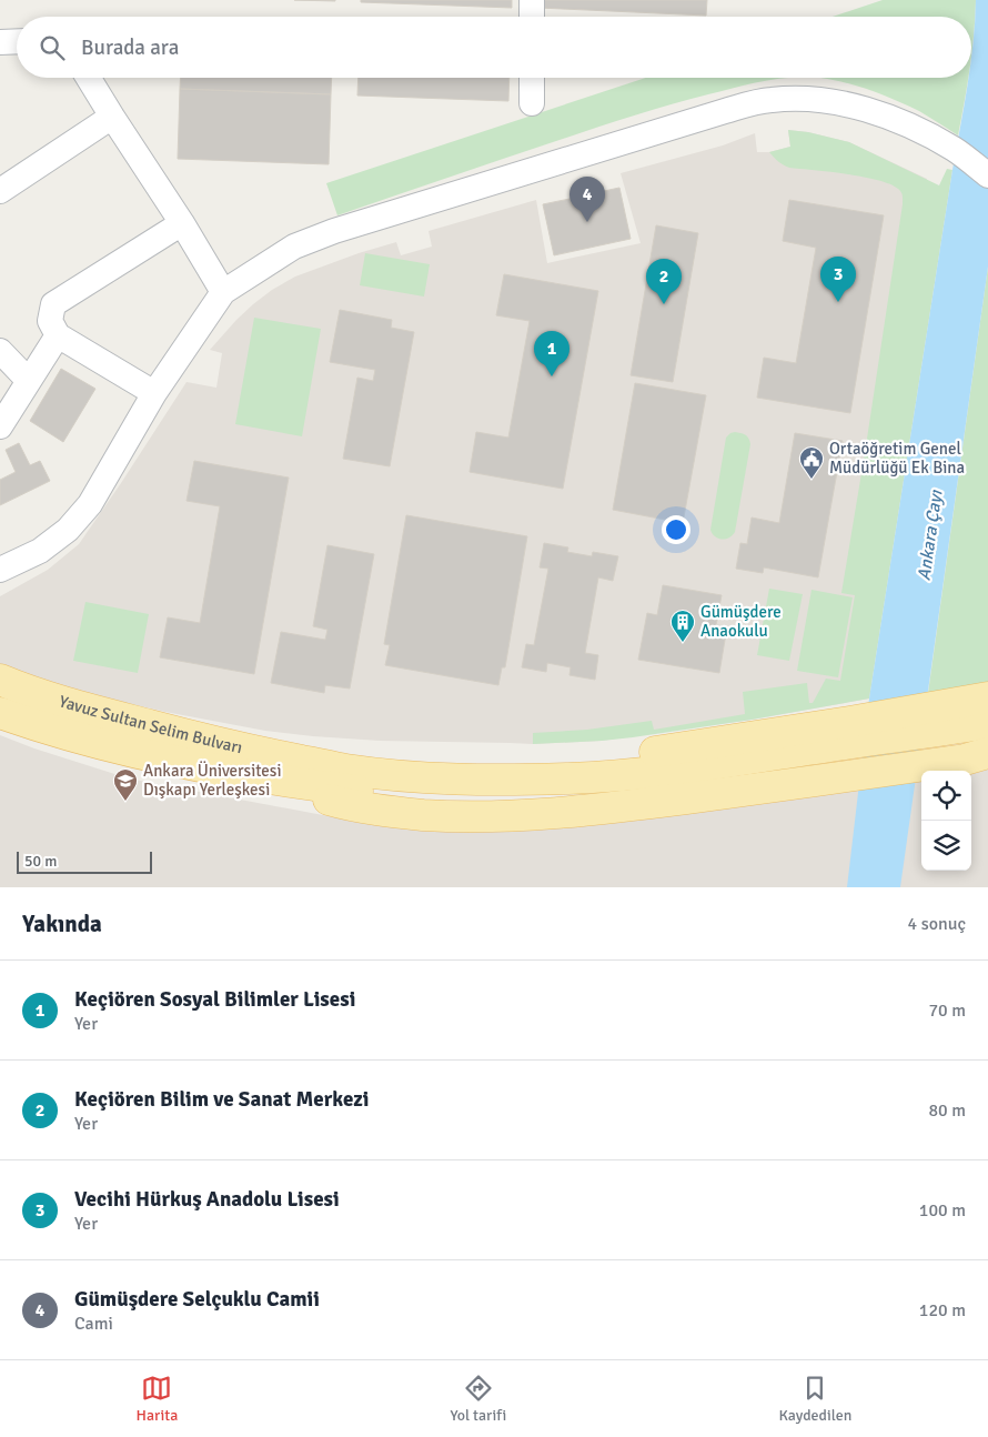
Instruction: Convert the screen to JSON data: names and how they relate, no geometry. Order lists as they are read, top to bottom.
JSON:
{
  "streets": {
    "main road": ["Yavuz Sultan Selim Bulvarı"]
  },
  "water": ["Ankara Çayı"],
  "places": {
    "public building": ["Ortaöğretim Genel Müdürlüğü Ek Bina"],
    "building": ["Gümüşdere Anaokulu"],
    "school or university": ["Ankara Üniversitesi Dışkapı Yerleşkesi"]
  },
  "scale_bar": "50 m",
  "page": {
    "search": "Burada ara",
    "pins": [
      "4",
      "3",
      "2",
      "1"
    ],
    "scale": "50 m",
    "heading": ["Yakında", "4 sonuç"],
    "list": [
      {
        "mark": "1",
        "name": "Keçiören Sosyal Bilimler Lisesi",
        "note": "Yer",
        "value": "70 m"
      },
      {
        "mark": "2",
        "name": "Keçiören Bilim ve Sanat Merkezi",
        "note": "Yer",
        "value": "80 m"
      },
      {
        "mark": "3",
        "name": "Vecihi Hürkuş Anadolu Lisesi",
        "note": "Yer",
        "value": "100 m"
      },
      {
        "mark": "4",
        "name": "Gümüşdere Selçuklu Camii",
        "note": "Cami",
        "value": "120 m"
      }
    ],
    "nav": ["Harita", "Yol tarifi", "Kaydedilen"]
  }
}
